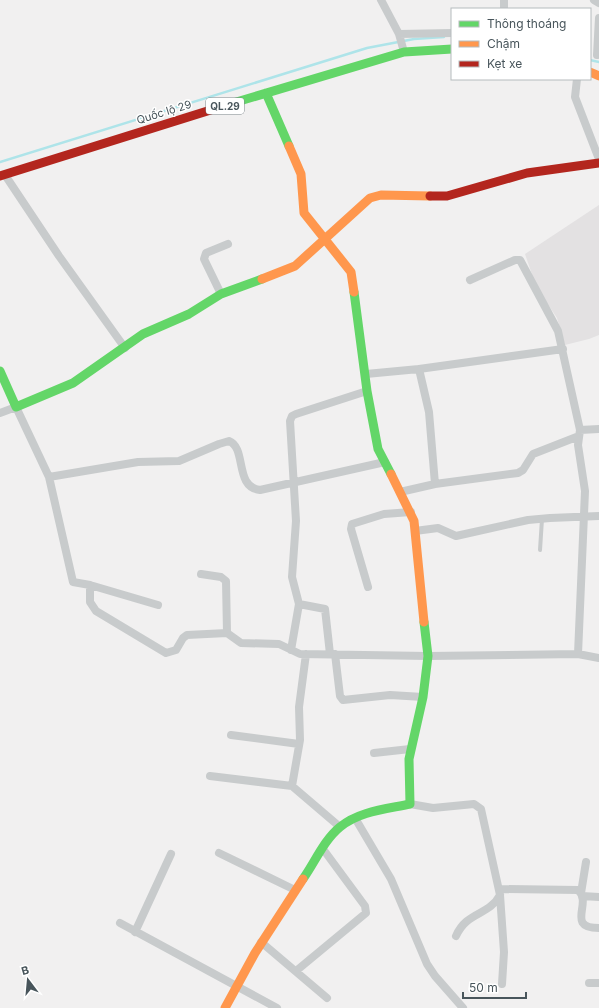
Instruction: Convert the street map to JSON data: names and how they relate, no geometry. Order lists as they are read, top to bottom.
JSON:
{
  "streets": {
    "main road": ["QL.29", "Quốc lộ 29"]
  },
  "legend": ["Thông thoáng", "Chậm", "Kẹt xe"],
  "scale_bar": "50 m",
  "north": "top"
}
